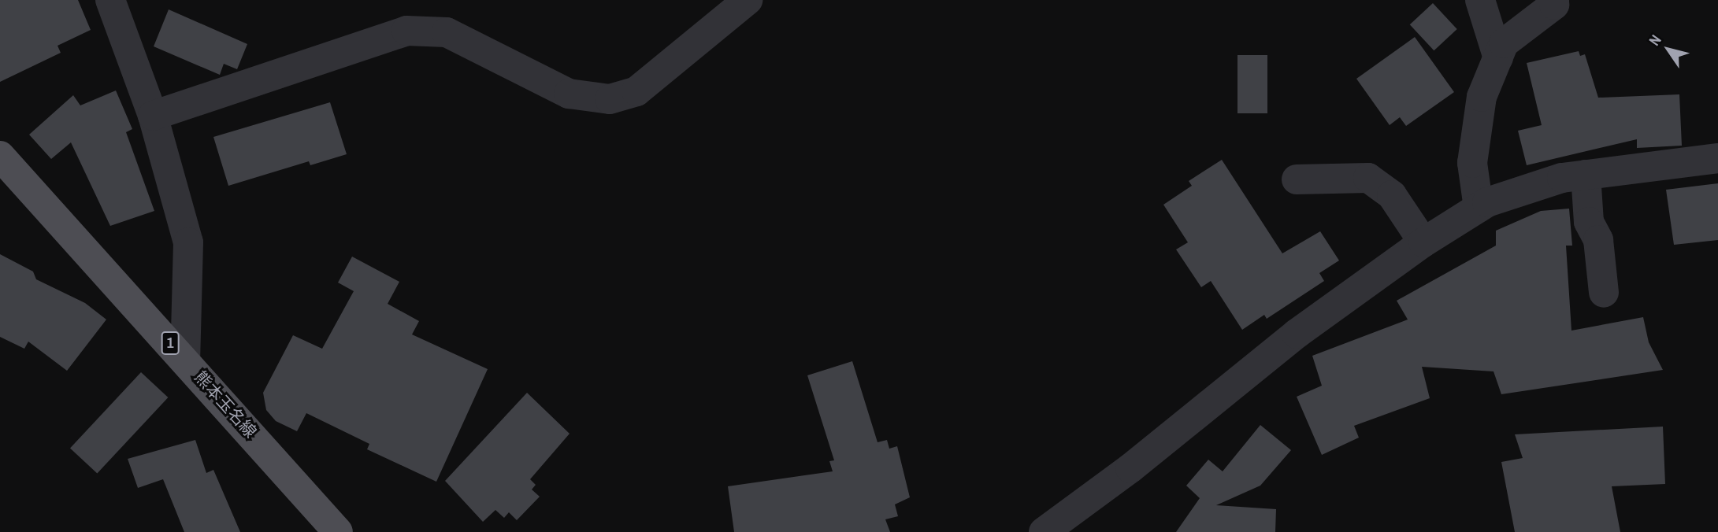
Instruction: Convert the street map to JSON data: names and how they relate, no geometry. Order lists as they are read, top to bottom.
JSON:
{
  "streets": {
    "main road": ["1", "熊本玉名線"]
  },
  "north": "top left"
}
